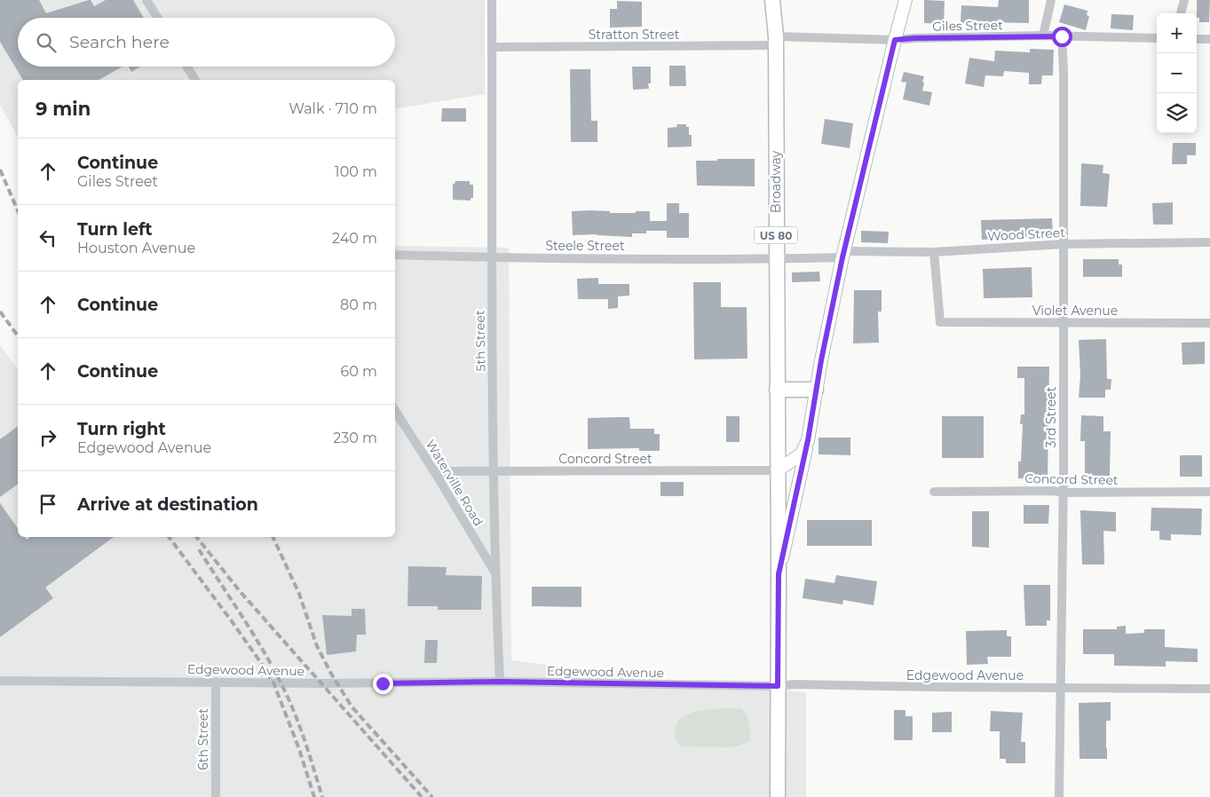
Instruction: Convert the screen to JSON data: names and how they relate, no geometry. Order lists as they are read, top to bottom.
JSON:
{
  "streets": {
    "main road": ["Broadway", "US 80"],
    "street": [
      "Giles Street",
      "Stratton Street",
      "Wood Street",
      "Steele Street",
      "Violet Avenue",
      "5th Street",
      "3rd Street",
      "Concord Street",
      "Waterville Road",
      "Edgewood Avenue",
      "6th Street"
    ]
  },
  "crossings": [
    ["Giles Street", "Stratton Street"],
    ["Giles Street", "Broadway"],
    ["Giles Street", "3rd Street"],
    ["Stratton Street", "Broadway"],
    ["Stratton Street", "5th Street"],
    ["Broadway", "Wood Street"],
    ["Broadway", "US 80"],
    ["Broadway", "Steele Street"],
    ["Broadway", "Concord Street"],
    ["Wood Street", "Steele Street"],
    ["Wood Street", "Violet Avenue"],
    ["Wood Street", "3rd Street"],
    ["US 80", "Concord Street"],
    ["US 80", "Edgewood Avenue"],
    ["Steele Street", "5th Street"],
    ["Violet Avenue", "3rd Street"],
    ["5th Street", "Concord Street"],
    ["5th Street", "Waterville Road"],
    ["5th Street", "Edgewood Avenue"],
    ["3rd Street", "Concord Street"],
    ["3rd Street", "Edgewood Avenue"],
    ["Concord Street", "Waterville Road"],
    ["Edgewood Avenue", "6th Street"]
  ],
  "page": {
    "map_buttons": ["+", "−"],
    "search": "Search here",
    "heading": ["9 min", "Walk · 710 m"],
    "list": [
      ["Continue", "Giles Street", "100 m"],
      ["Turn left", "Houston Avenue", "240 m"],
      ["Continue", "80 m"],
      ["Continue", "60 m"],
      ["Turn right", "Edgewood Avenue", "230 m"],
      "Arrive at destination"
    ]
  }
}
